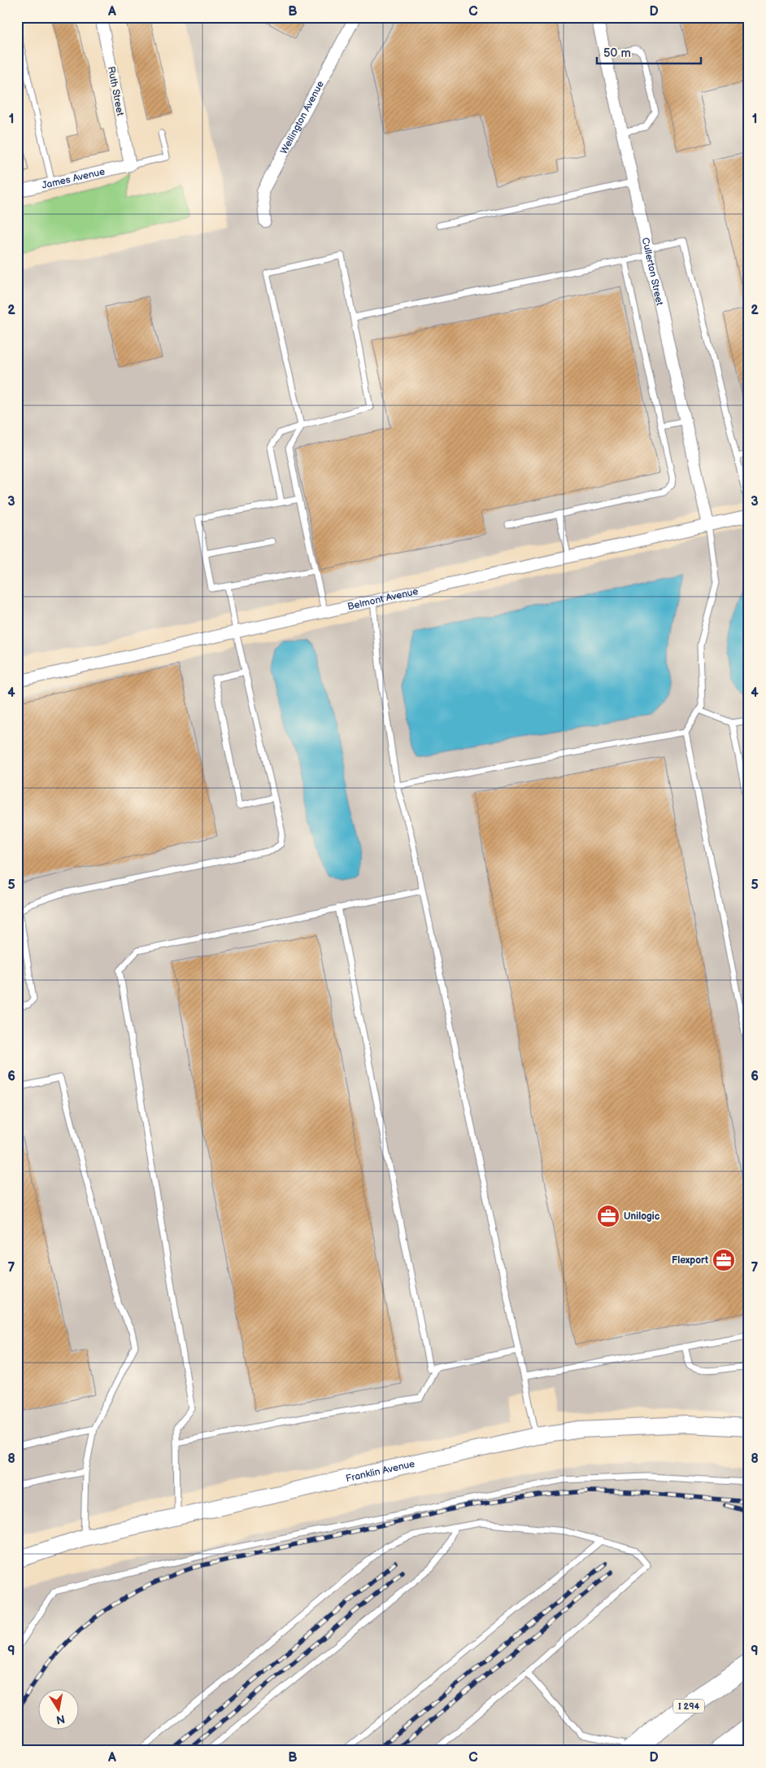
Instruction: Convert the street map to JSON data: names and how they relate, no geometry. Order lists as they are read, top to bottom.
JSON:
{
  "streets": {
    "highway": ["I 294"],
    "main road": ["Franklin Avenue"],
    "street": [
      "Ruth Street",
      "Wellington Avenue",
      "James Avenue",
      "Cullerton Street",
      "Belmont Avenue"
    ]
  },
  "crossings": [
    ["Ruth Street", "James Avenue"],
    ["Cullerton Street", "Belmont Avenue"]
  ],
  "places": {
    "office": ["Unilogic", "Flexport"]
  },
  "scale_bar": "50 m",
  "north": "bottom",
  "grid": {
    "columns": [
      "A",
      "B",
      "C",
      "D"
    ],
    "rows": [
      "1",
      "2",
      "3",
      "4",
      "5",
      "6",
      "7",
      "8",
      "9"
    ]
  }
}
